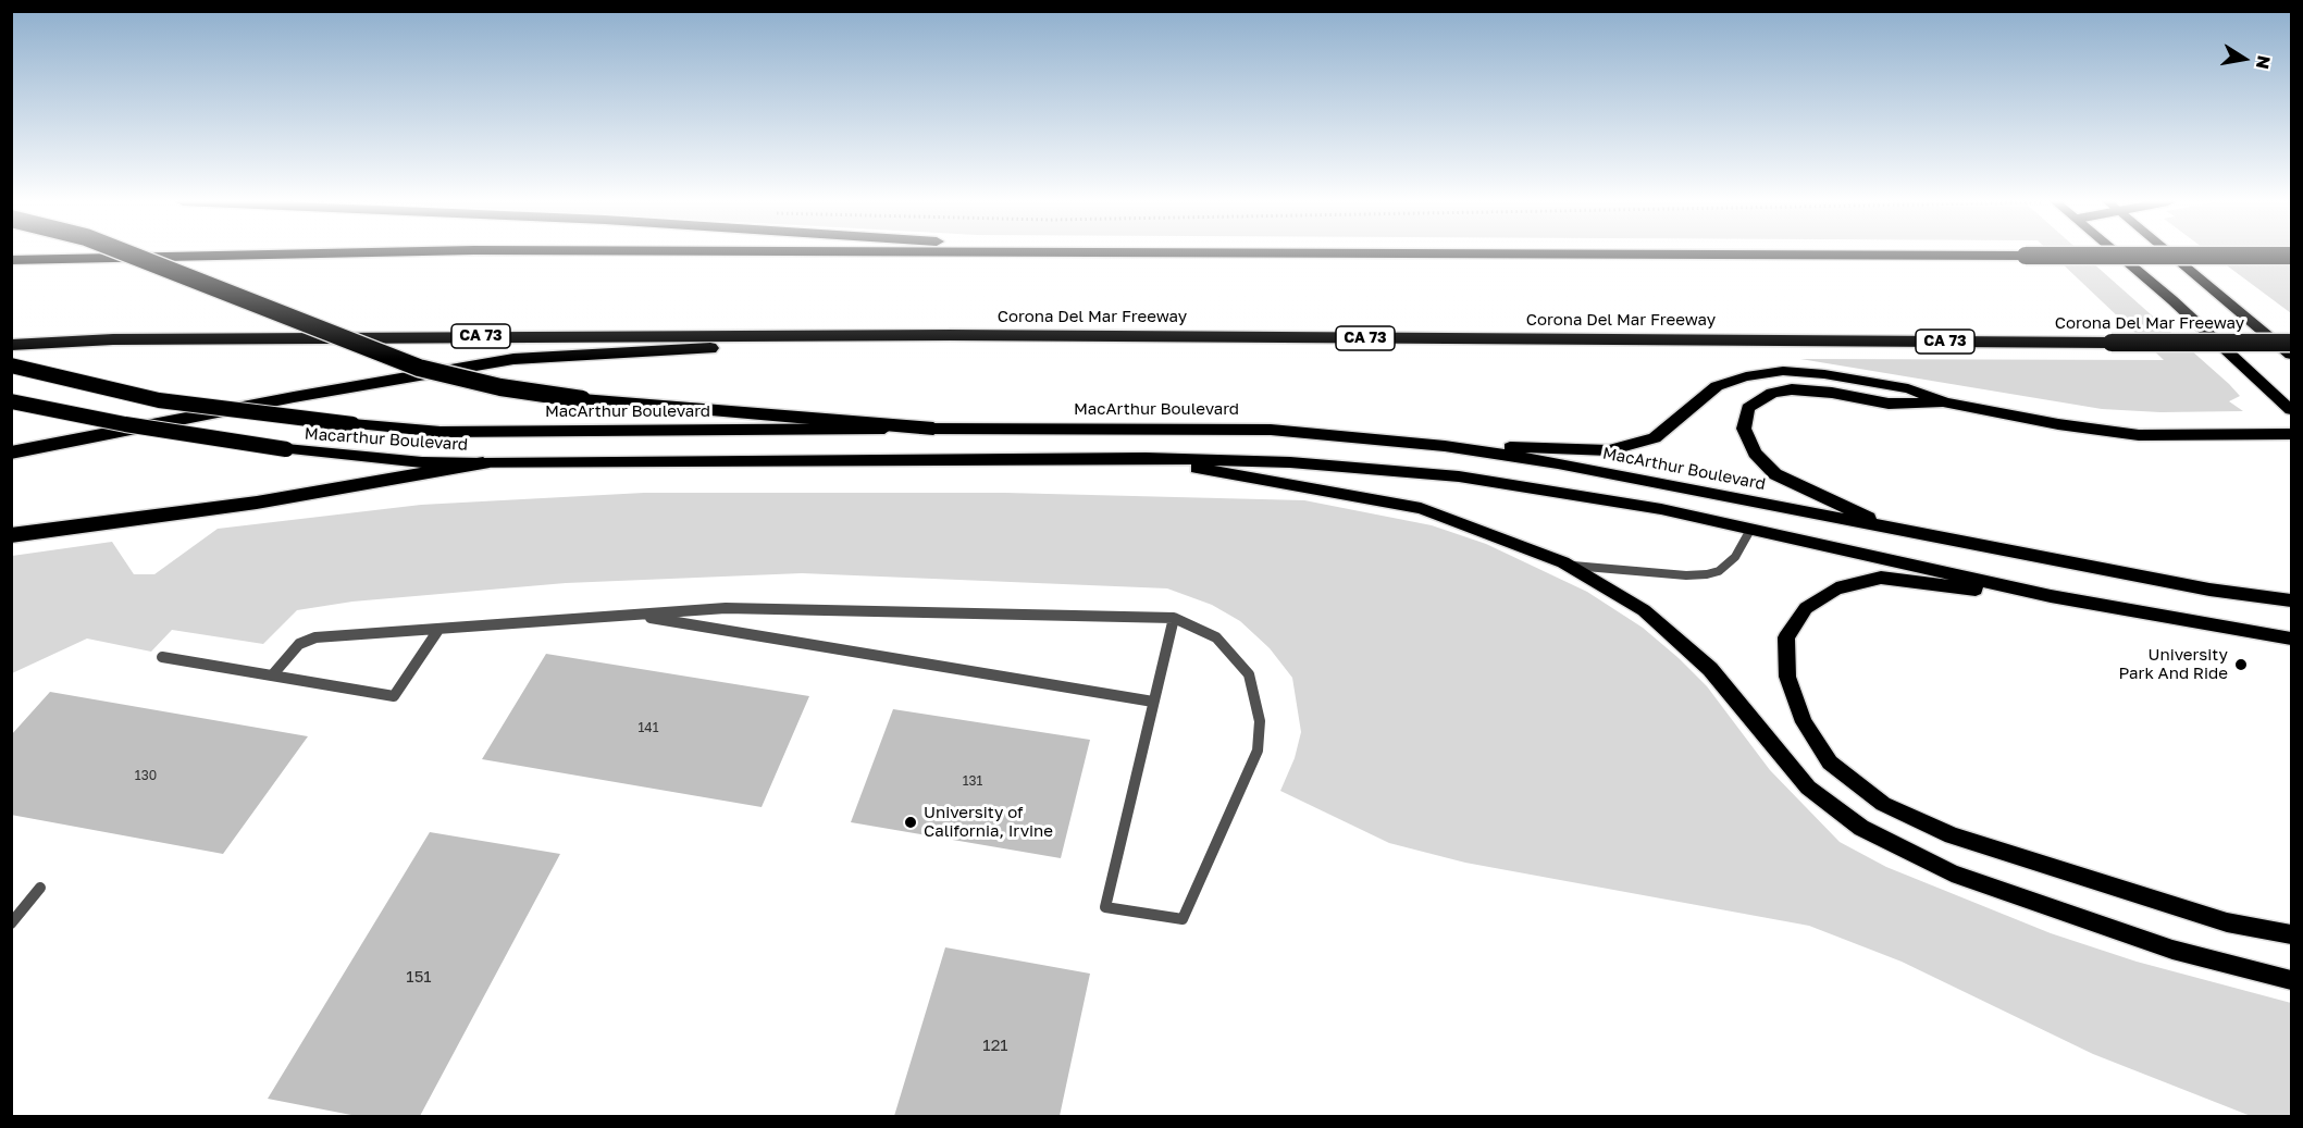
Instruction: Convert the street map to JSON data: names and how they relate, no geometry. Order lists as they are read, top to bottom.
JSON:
{
  "streets": {
    "highway": ["Corona Del Mar Freeway", "CA 73"],
    "main road": ["MacArthur Boulevard", "Macarthur Boulevard"]
  },
  "crossings": [
    ["Corona Del Mar Freeway", "CA 73"],
    ["MacArthur Boulevard", "Macarthur Boulevard"]
  ],
  "places": ["University Park And Ride", "University of California, Irvine"],
  "house_numbers": [
    "141",
    "130",
    "131",
    "151",
    "121"
  ],
  "north": "right"
}
